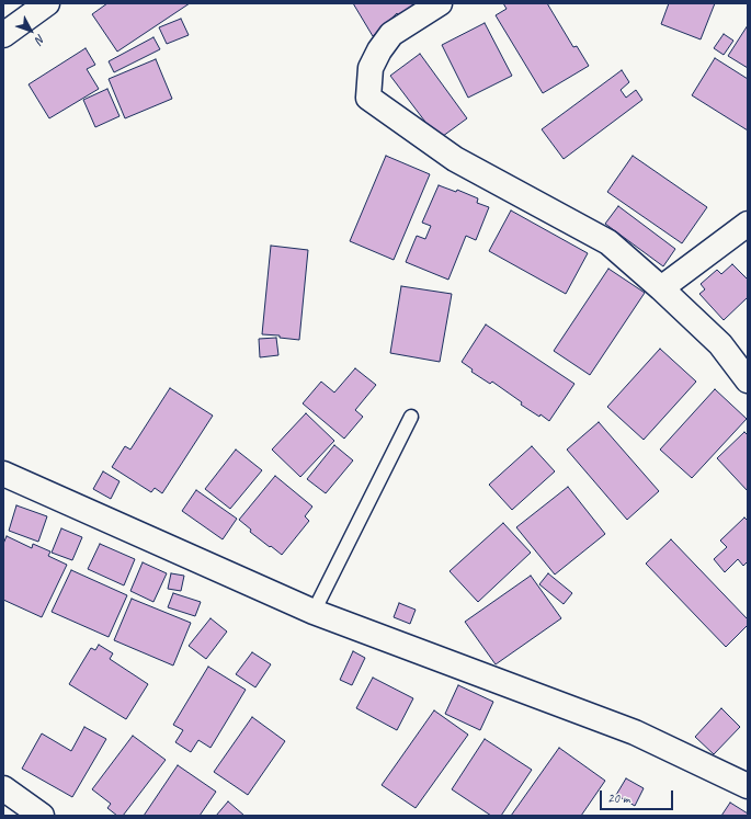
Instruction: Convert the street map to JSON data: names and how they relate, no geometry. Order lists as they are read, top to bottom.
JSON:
{
  "scale_bar": "20 m",
  "north": "bottom right"
}
